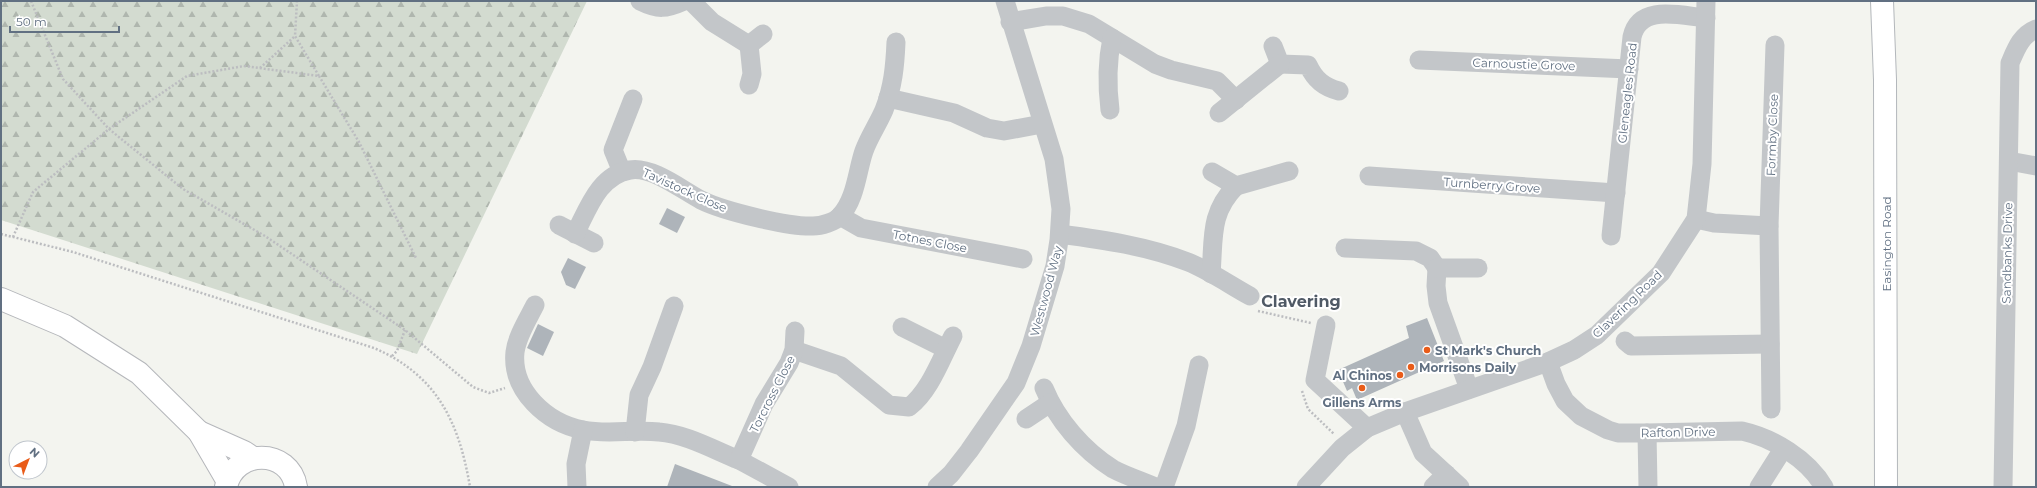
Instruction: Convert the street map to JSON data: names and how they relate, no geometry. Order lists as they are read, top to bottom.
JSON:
{
  "streets": {
    "main road": ["Easington Road"],
    "street": [
      "Carnoustie Grove",
      "Gleneagles Road",
      "Formby Close",
      "Turnberry Grove",
      "Tavistock Close",
      "Totnes Close",
      "Sandbanks Drive",
      "Westwood Way",
      "Clavering Road",
      "Torcross Close",
      "Rafton Drive"
    ]
  },
  "crossings": [
    ["Carnoustie Grove", "Gleneagles Road"],
    ["Gleneagles Road", "Turnberry Grove"],
    ["Gleneagles Road", "Clavering Road"],
    ["Tavistock Close", "Totnes Close"],
    ["Clavering Road", "Rafton Drive"]
  ],
  "districts": ["Clavering"],
  "places": [
    "St Mark's Church",
    "Morrisons Daily",
    "Al Chinos",
    "Gillens Arms"
  ],
  "scale_bar": "50 m",
  "north": "top right"
}
